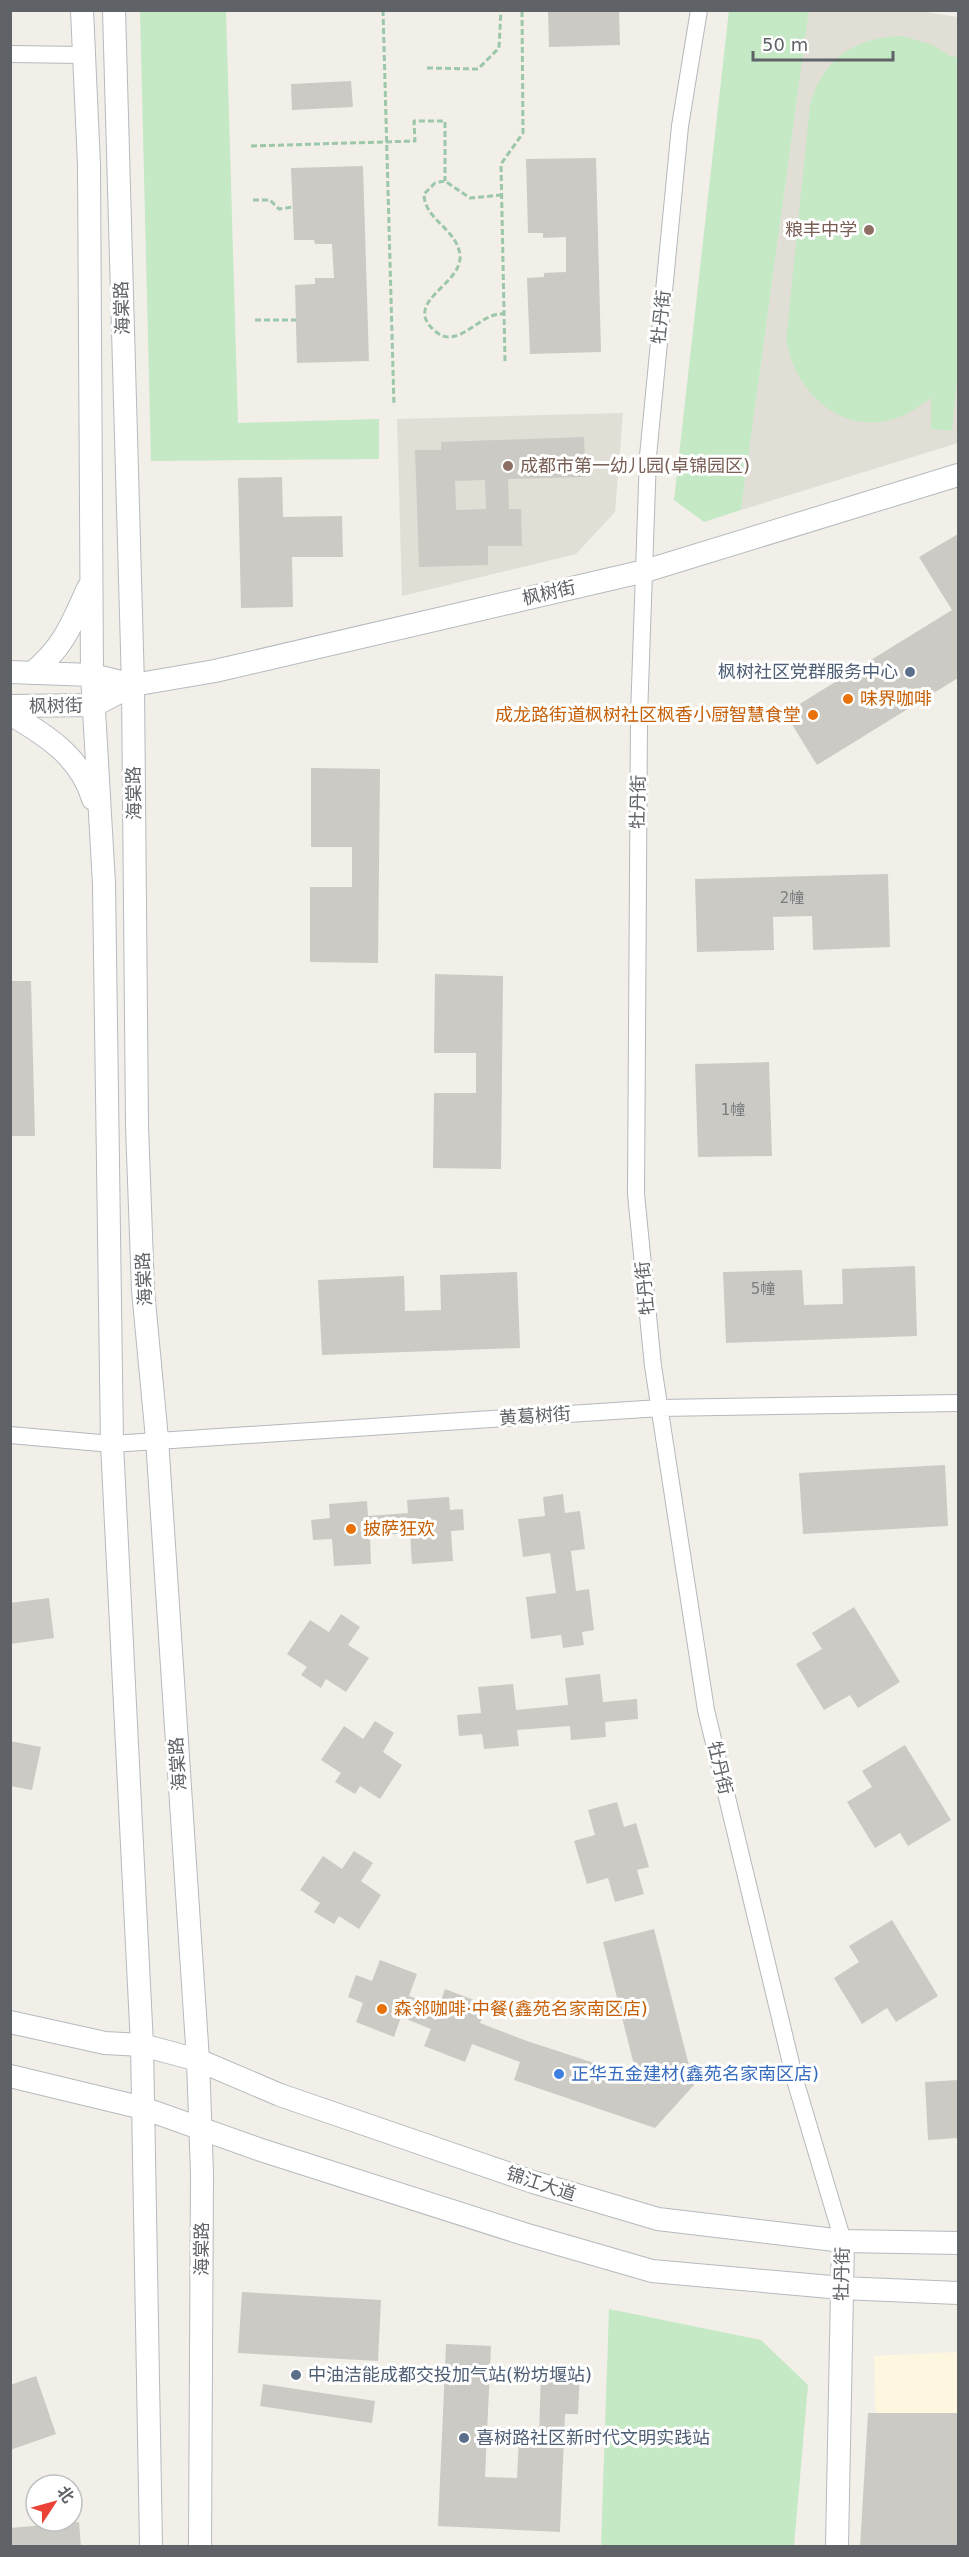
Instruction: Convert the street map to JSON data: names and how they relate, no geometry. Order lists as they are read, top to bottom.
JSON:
{
  "streets": {
    "main road": [
      "海棠路",
      "牡丹街",
      "枫树街",
      "锦江大道"
    ],
    "street": ["黄葛树街"]
  },
  "crossings": [
    ["海棠路", "枫树街"],
    ["海棠路", "黄葛树街"],
    ["海棠路", "锦江大道"],
    ["牡丹街", "枫树街"],
    ["牡丹街", "黄葛树街"],
    ["牡丹街", "锦江大道"]
  ],
  "places": [
    "粮丰中学",
    "成都市第一幼儿园(卓锦园区)",
    "枫树社区党群服务中心",
    "味界咖啡",
    "成龙路街道枫树社区枫香小厨智慧食堂",
    "披萨狂欢",
    "森邻咖啡·中餐(鑫苑名家南区店)",
    "正华五金建材(鑫苑名家南区店)",
    "中油洁能成都交投加气站(粉坊堰站)",
    "喜树路社区新时代文明实践站"
  ],
  "house_numbers": ["2幢", "1幢", "5幢"],
  "scale_bar": "50 m",
  "north": "top right"
}
